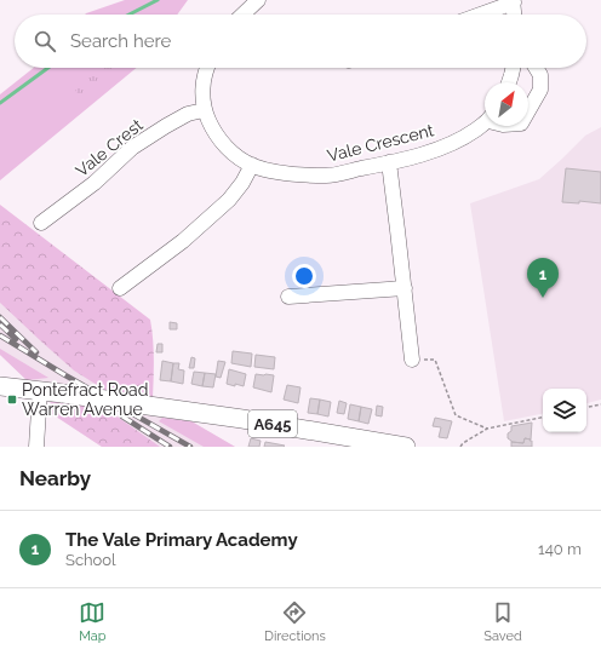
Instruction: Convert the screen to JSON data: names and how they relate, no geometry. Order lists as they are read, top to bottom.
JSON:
{
  "streets": {
    "main road": ["A645"],
    "street": ["Vale Crescent", "Vale Crest"]
  },
  "crossings": [
    ["Vale Crescent", "Vale Crest"]
  ],
  "places": {
    "transit": ["Pontefract Road Warren Avenue"]
  },
  "north": "top right",
  "page": {
    "search": "Search here",
    "pins": "1",
    "heading": "Nearby",
    "list": [
      {
        "mark": "1",
        "name": "The Vale Primary Academy",
        "note": "School",
        "value": "140 m"
      }
    ],
    "nav": ["Map", "Directions", "Saved"]
  }
}
